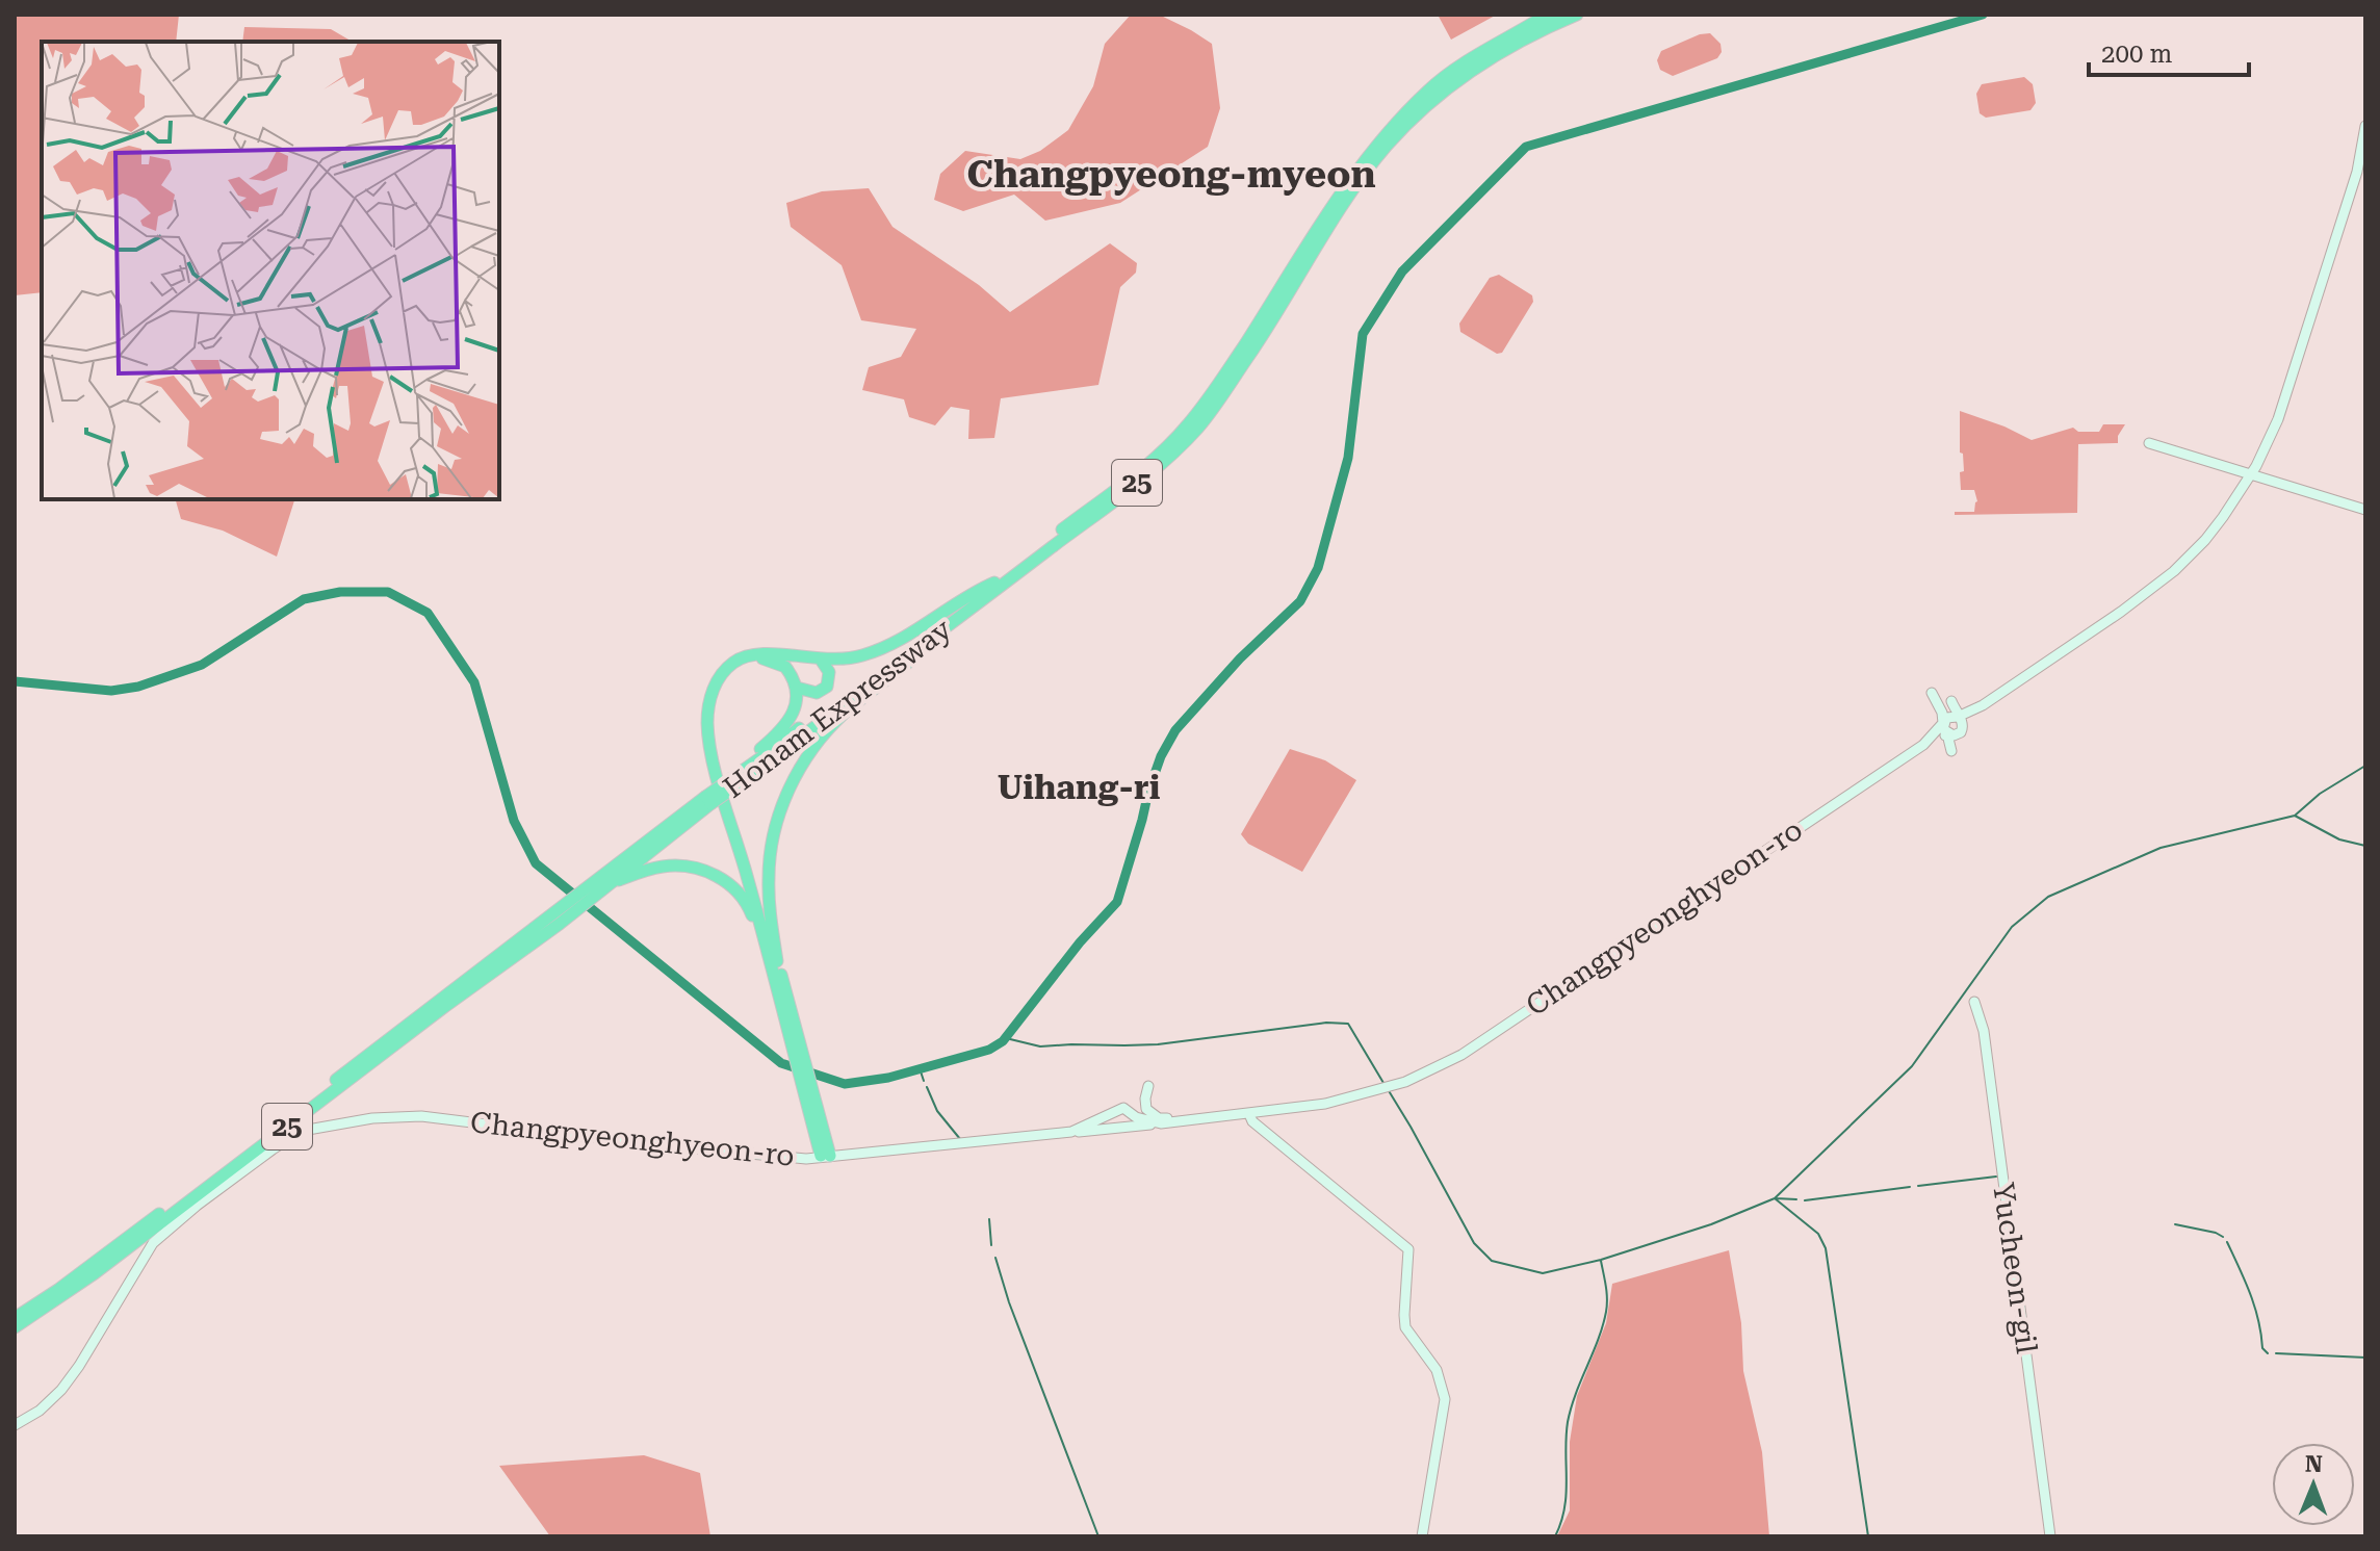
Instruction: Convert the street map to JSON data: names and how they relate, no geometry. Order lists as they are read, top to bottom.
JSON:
{
  "streets": {
    "highway": ["25", "Honam Expressway"],
    "main road": ["Changpyeonghyeon-ro", "Yucheon-gil"]
  },
  "districts": ["Changpyeong-myeon", "Uihang-ri"],
  "scale_bar": "200 m",
  "north": "top"
}
